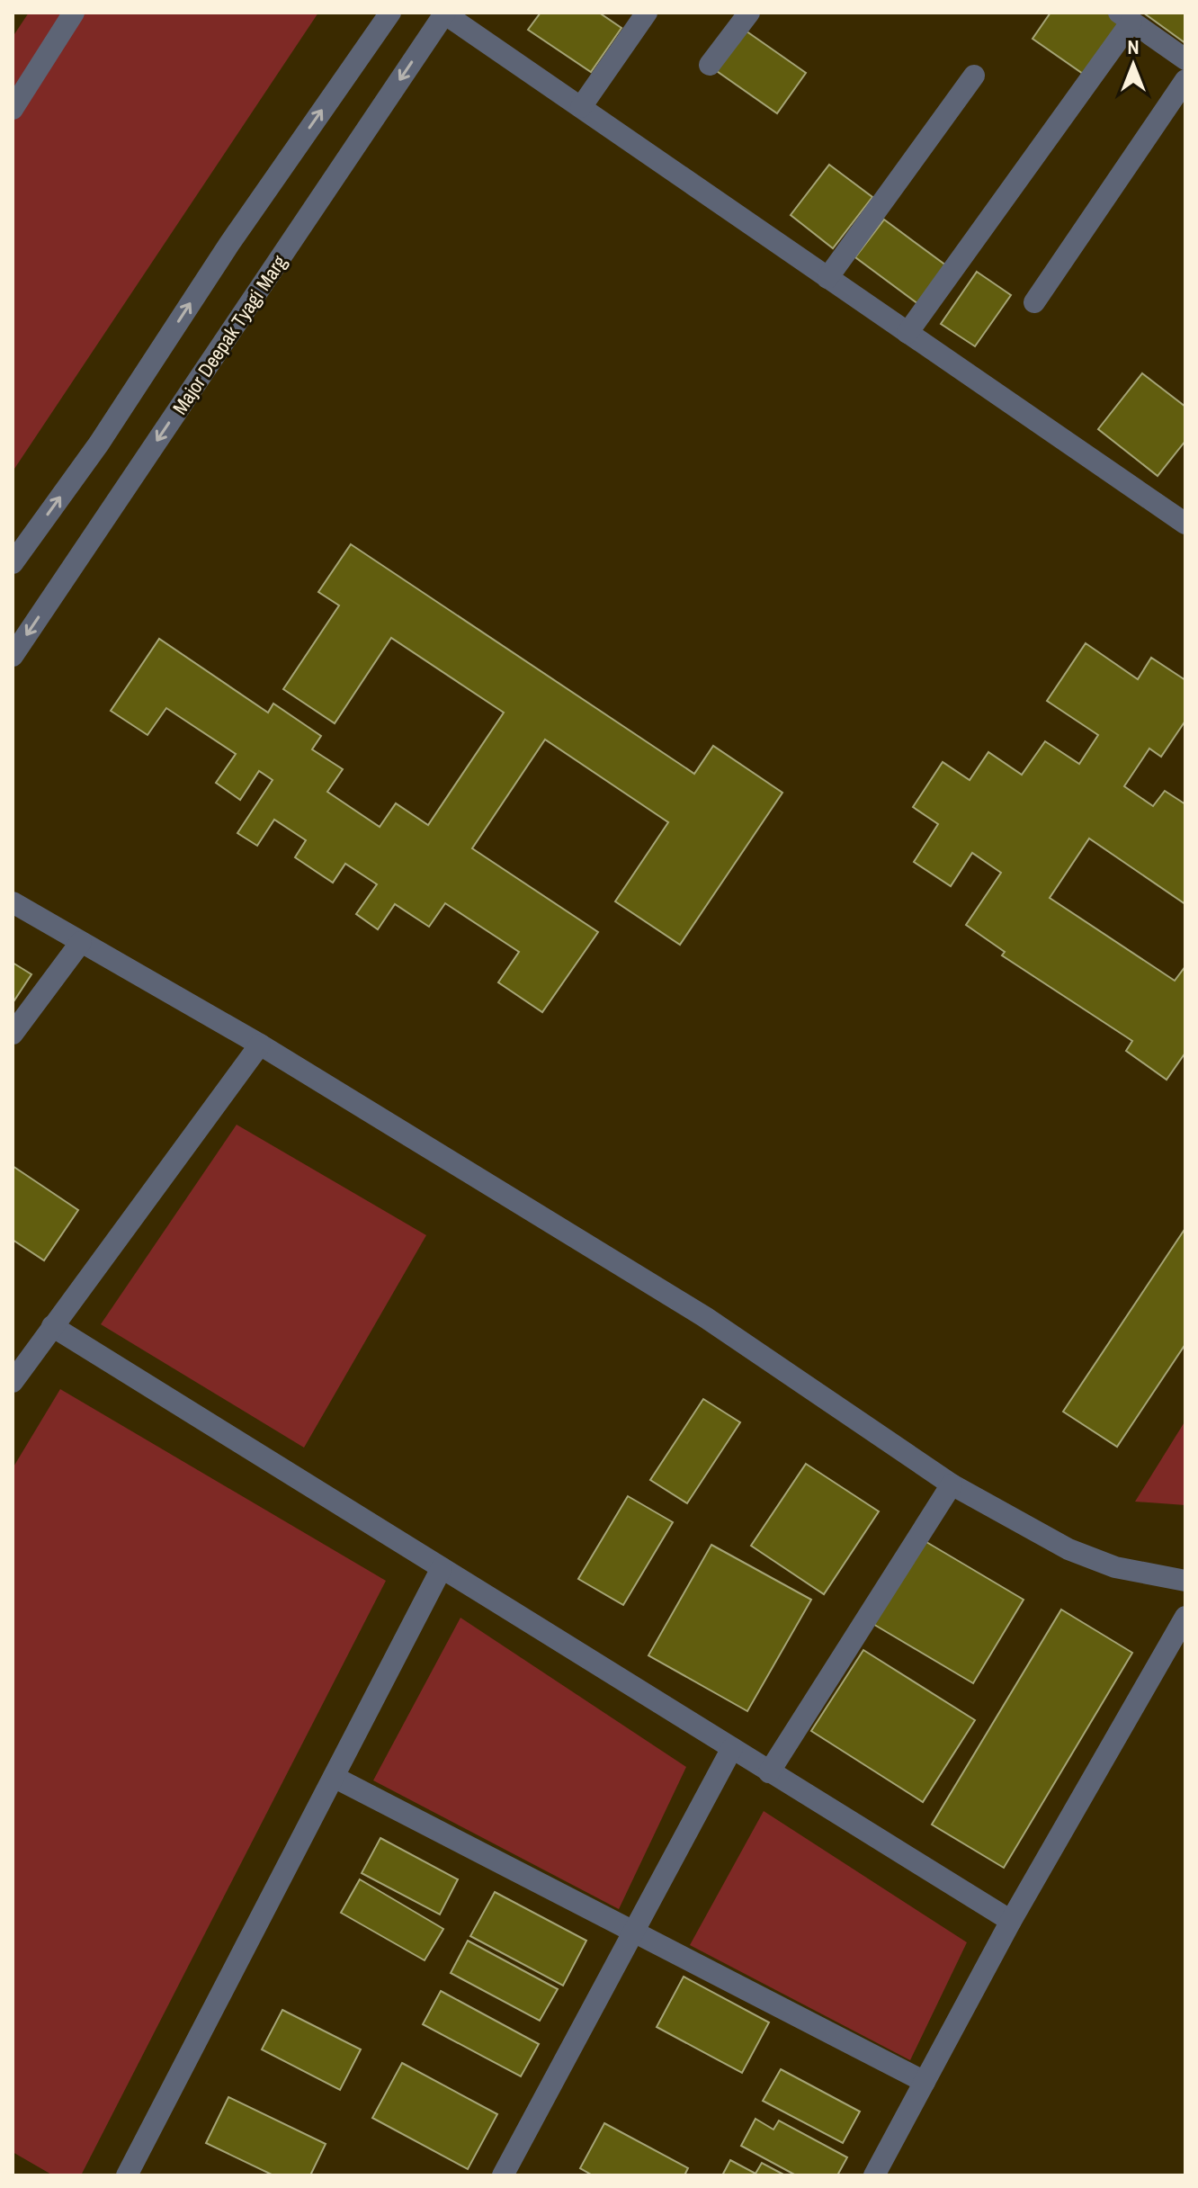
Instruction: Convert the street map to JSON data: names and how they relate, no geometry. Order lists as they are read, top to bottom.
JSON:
{
  "streets": {
    "street": ["Major Deepak Tyagi Marg"]
  },
  "north": "top"
}
